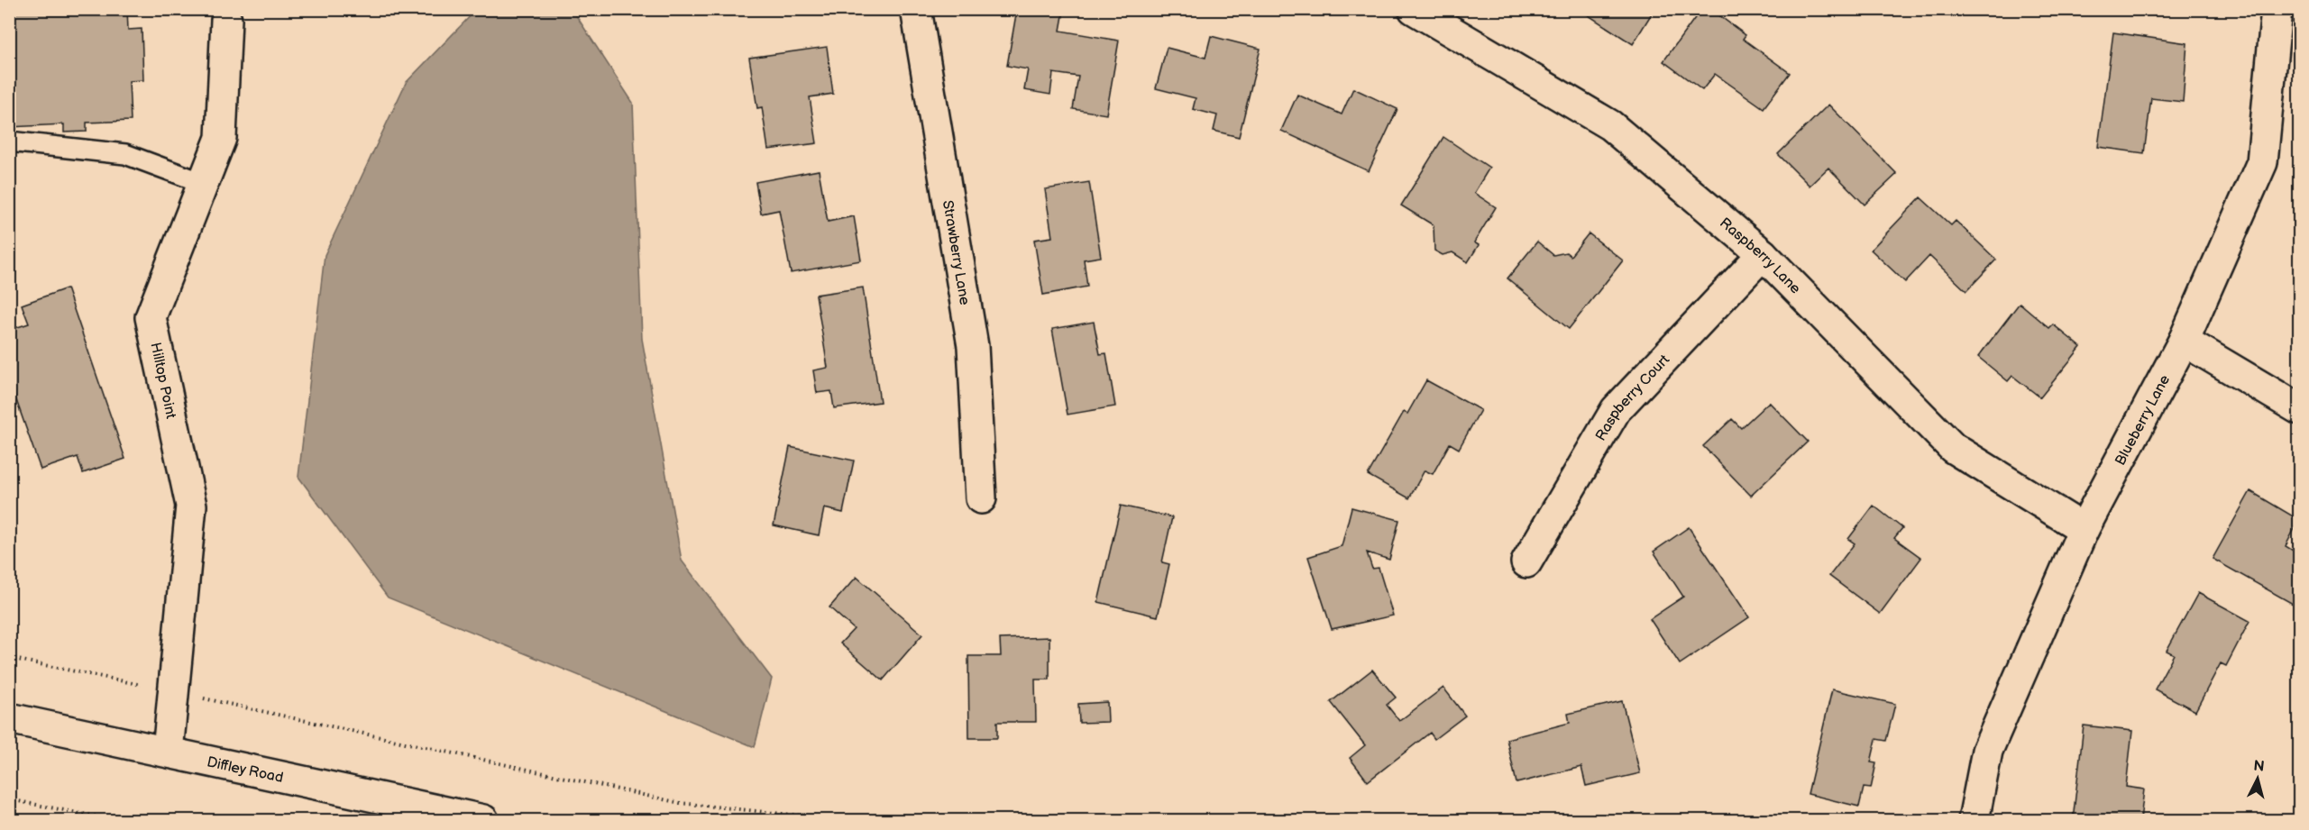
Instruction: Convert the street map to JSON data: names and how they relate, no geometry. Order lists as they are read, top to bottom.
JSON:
{
  "streets": {
    "street": [
      "Strawberry Lane",
      "Raspberry Lane",
      "Hilltop Point",
      "Raspberry Court",
      "Blueberry Lane",
      "Diffley Road"
    ]
  },
  "crossings": [
    ["Raspberry Lane", "Raspberry Court"],
    ["Raspberry Lane", "Blueberry Lane"],
    ["Hilltop Point", "Diffley Road"]
  ],
  "north": "top"
}
